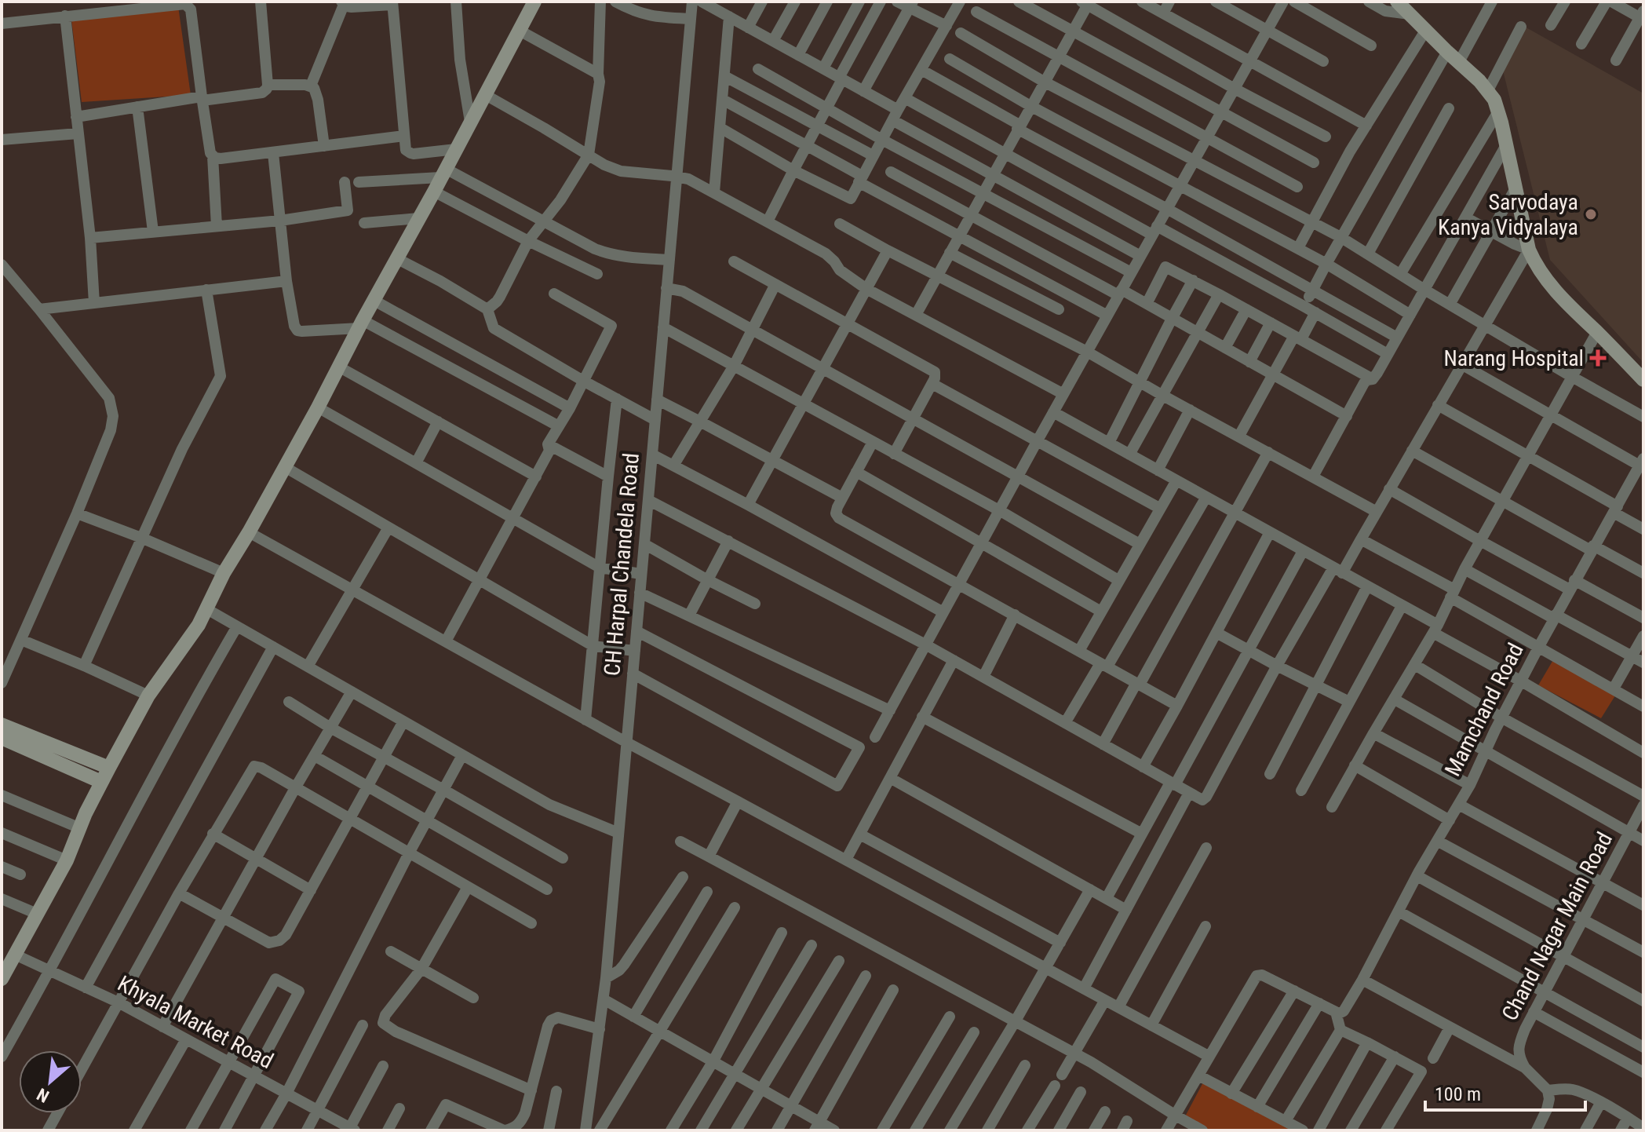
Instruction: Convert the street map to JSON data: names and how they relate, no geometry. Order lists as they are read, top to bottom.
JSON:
{
  "streets": {
    "street": [
      "CH Harpal Chandela Road",
      "Mamchand Road",
      "Chand Nagar Main Road",
      "Khyala Market Road"
    ]
  },
  "places": {
    "other": ["Sarvodaya Kanya Vidyalaya"],
    "health": ["Narang Hospital"]
  },
  "scale_bar": "100 m",
  "north": "bottom left"
}
